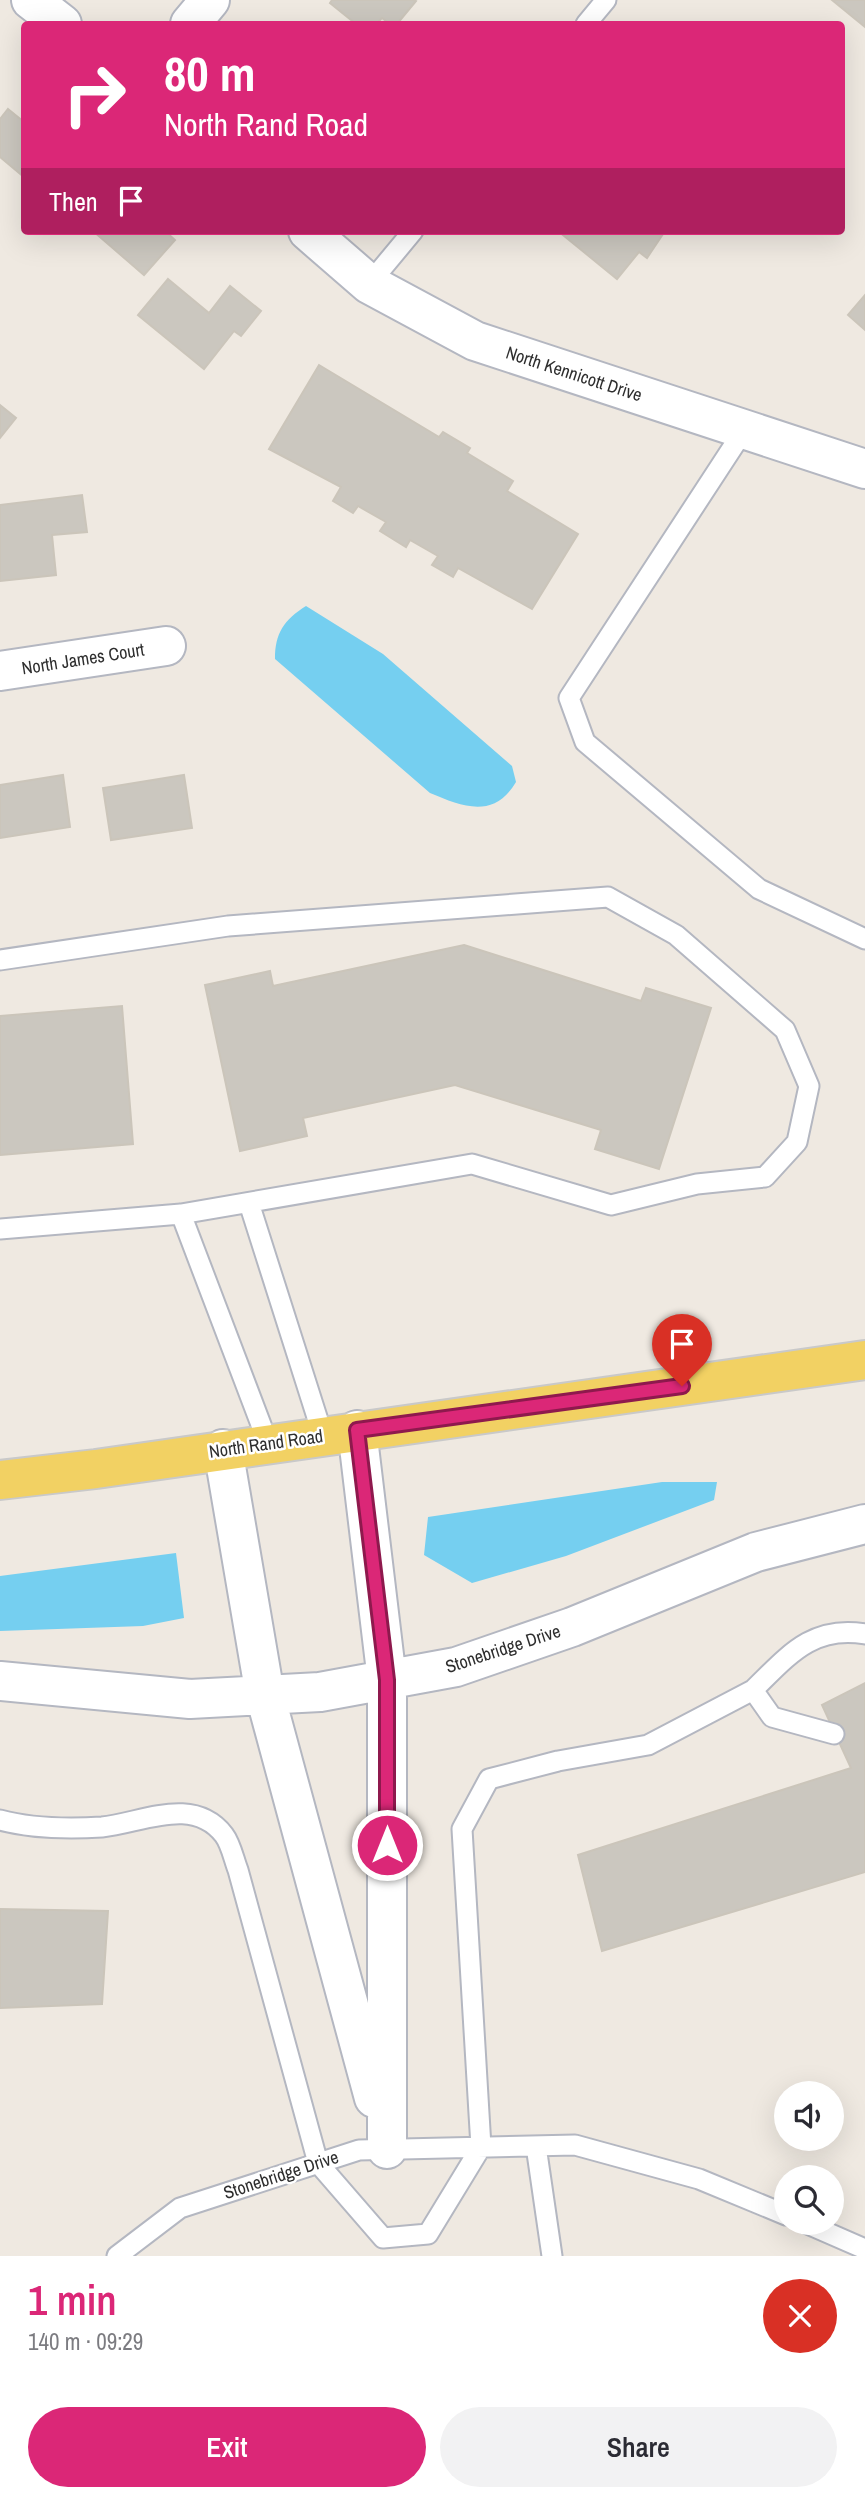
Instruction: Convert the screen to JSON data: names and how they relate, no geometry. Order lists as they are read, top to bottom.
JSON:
{
  "streets": {
    "main road": ["North Rand Road"],
    "street": ["North Kennicott Drive", "North James Court", "Stonebridge Drive"]
  },
  "page": {
    "turn": ["80 m", "North Rand Road"],
    "then": "Then",
    "heading": ["1 min", "140 m · 09:29"],
    "buttons": ["Exit", "Share"]
  }
}
